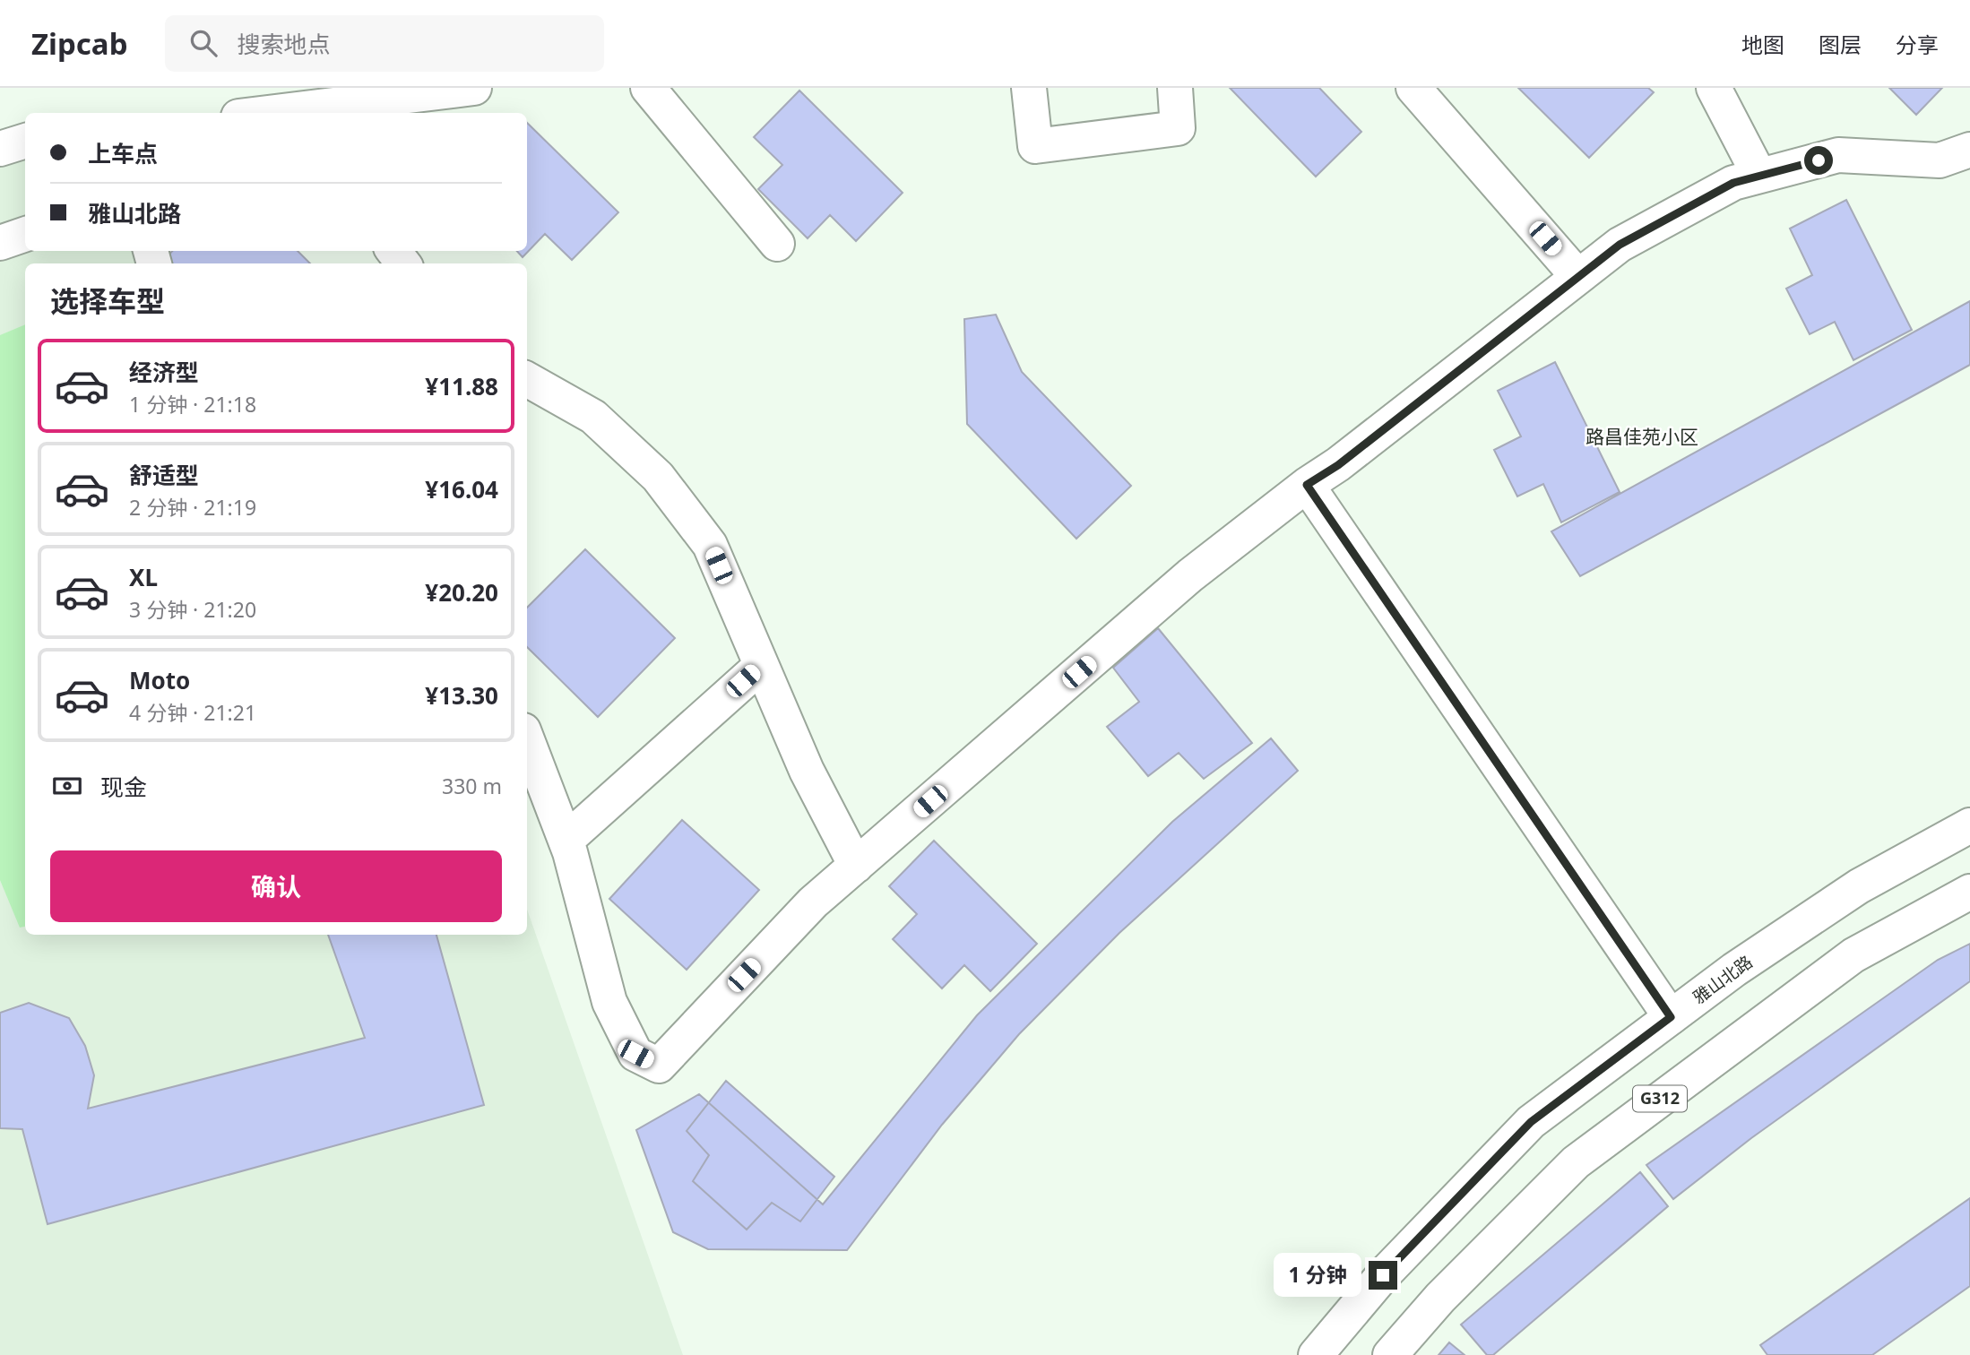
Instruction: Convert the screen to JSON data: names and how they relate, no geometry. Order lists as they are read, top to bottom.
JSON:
{
  "streets": {
    "main road": ["雅山北路", "G312"]
  },
  "districts": ["路昌佳苑小区"],
  "page": {
    "header": "Zipcab",
    "search": "搜索地点",
    "nav": ["地图", "图层", "分享"],
    "banner": ["上车点", "雅山北路"],
    "heading": "选择车型",
    "list": [
      {
        "name": "经济型",
        "note": "1 分钟 · 21:18",
        "value": "¥11.88"
      },
      {
        "name": "舒适型",
        "note": "2 分钟 · 21:19",
        "value": "¥16.04"
      },
      {
        "name": "XL",
        "note": "3 分钟 · 21:20",
        "value": "¥20.20"
      },
      {
        "name": "Moto",
        "note": "4 分钟 · 21:21",
        "value": "¥13.30"
      }
    ],
    "pay": ["现金", "330 m"],
    "buttons": "确认",
    "bubble": "1 分钟"
  }
}
